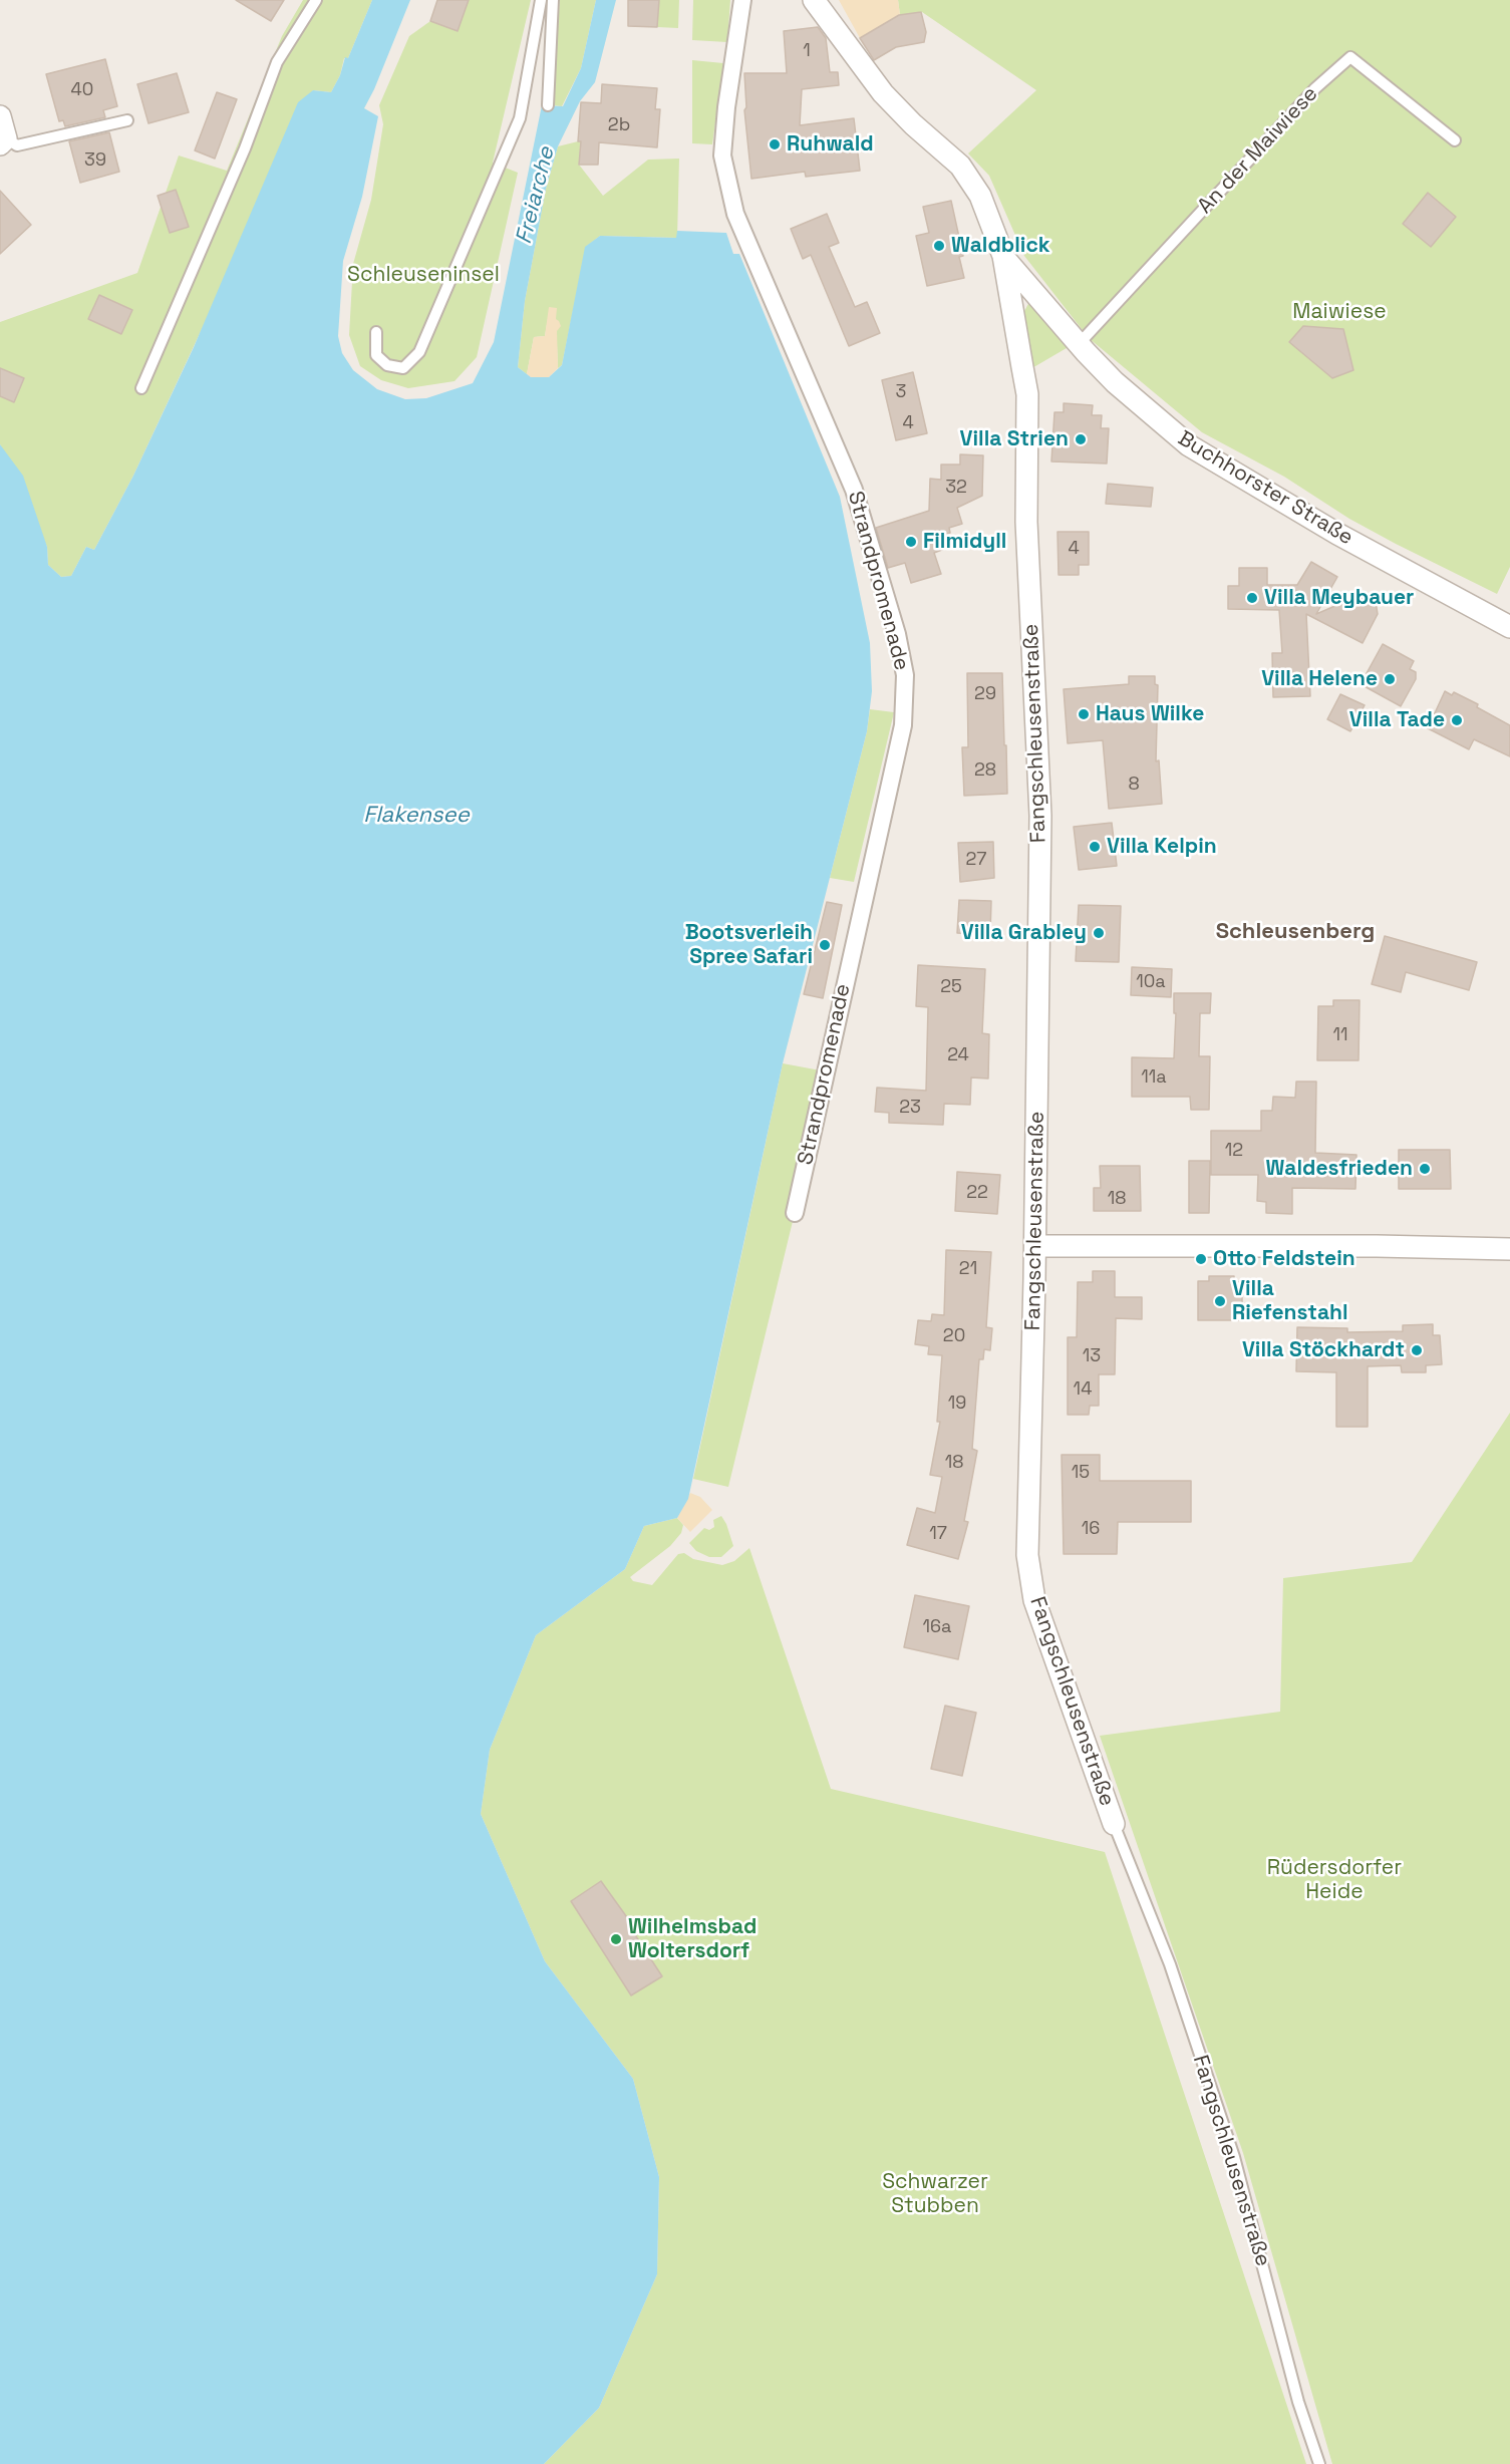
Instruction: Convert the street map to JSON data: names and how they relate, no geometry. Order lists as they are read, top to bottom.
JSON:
{
  "streets": {
    "street": ["Buchhorster Straße", "Strandpromenade", "Fangschleusenstraße"],
    "lane": ["An der Maiwiese"]
  },
  "crossings": [
    ["An der Maiwiese", "Buchhorster Straße"],
    ["Buchhorster Straße", "Fangschleusenstraße"]
  ],
  "districts": ["Schleusenberg"],
  "water": ["Freiarche", "Flakensee"],
  "parks": [
    "Schleuseninsel",
    "Maiwiese",
    "Rüdersdorfer Heide",
    "Schwarzer Stubben"
  ],
  "places": [
    "Ruhwald",
    "Waldblick",
    "Villa Strien",
    "Filmidyll",
    "Villa Meybauer",
    "Villa Helene",
    "Haus Wilke",
    "Villa Tade",
    "Villa Kelpin",
    "Villa Grabley",
    "Bootsverleih Spree Safari",
    "Waldesfrieden",
    "Otto Feldstein",
    "Villa Riefenstahl",
    "Villa Stöckhardt",
    "Wilhelmsbad Woltersdorf"
  ],
  "house_numbers": [
    "1",
    "40",
    "2b",
    "39",
    "3",
    "4",
    "32",
    "4",
    "29",
    "28",
    "8",
    "27",
    "10a",
    "25",
    "11",
    "24",
    "11a",
    "23",
    "12",
    "22",
    "18",
    "21",
    "20",
    "13",
    "14",
    "19",
    "18",
    "15",
    "16",
    "17",
    "16a"
  ]
}
